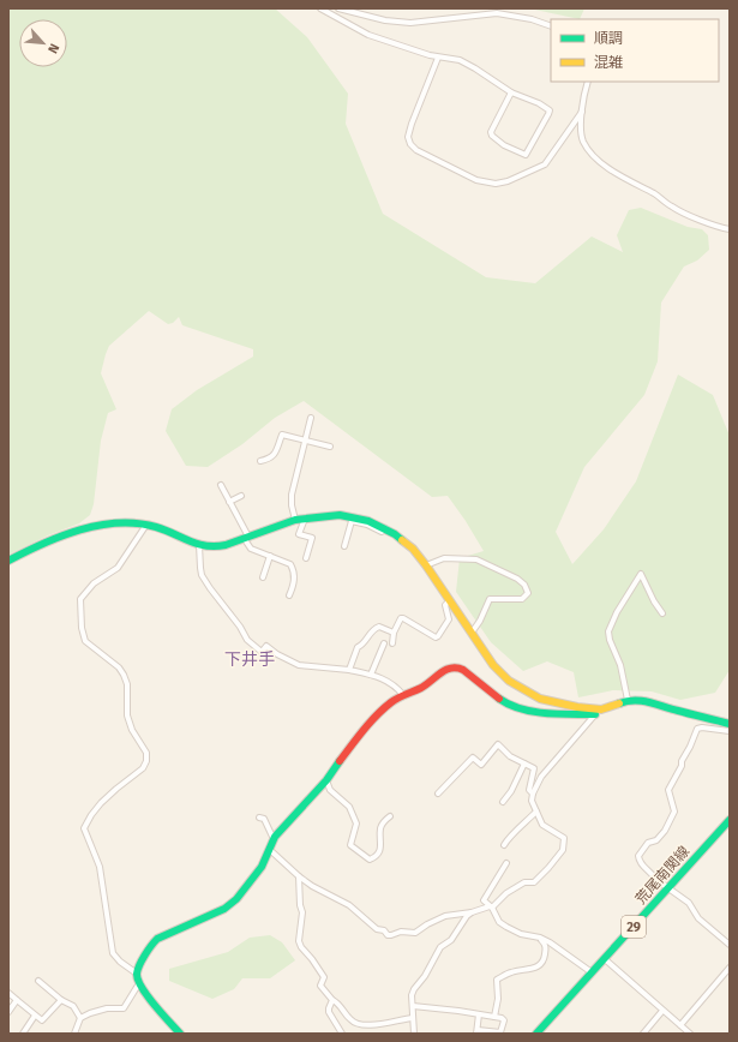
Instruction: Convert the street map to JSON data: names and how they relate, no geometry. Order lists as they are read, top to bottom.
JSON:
{
  "streets": {
    "street": ["荒尾南関線", "29"]
  },
  "districts": ["下井手"],
  "legend": ["順調", "混雑"],
  "north": "bottom right"
}
